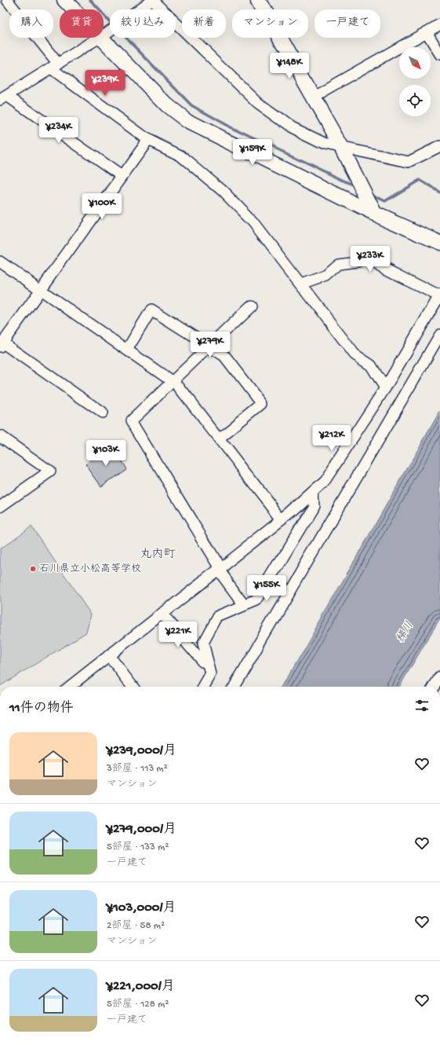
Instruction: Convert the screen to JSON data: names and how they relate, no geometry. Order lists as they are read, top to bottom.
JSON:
{
  "districts": ["丸内町"],
  "water": ["梯川"],
  "places": ["石川県立小松高等学校"],
  "north": "bottom right",
  "page": {
    "chip": [
      "購入",
      "賃貸",
      "絞り込み",
      "新着",
      "マンション",
      "一戸建て"
    ],
    "price": [
      "¥148K",
      "¥239K",
      "¥234K",
      "¥159K",
      "¥100K",
      "¥233K",
      "¥279K",
      "¥212K",
      "¥103K",
      "¥155K",
      "¥221K"
    ],
    "heading": "11件の物件",
    "list": [
      {
        "name": "¥239,000/月",
        "note": "3部屋 · 113 m² · マンション"
      },
      {
        "name": "¥279,000/月",
        "note": "5部屋 · 133 m² · 一戸建て"
      },
      {
        "name": "¥103,000/月",
        "note": "2部屋 · 58 m² · マンション"
      },
      {
        "name": "¥221,000/月",
        "note": "5部屋 · 128 m² · 一戸建て"
      }
    ]
  }
}
